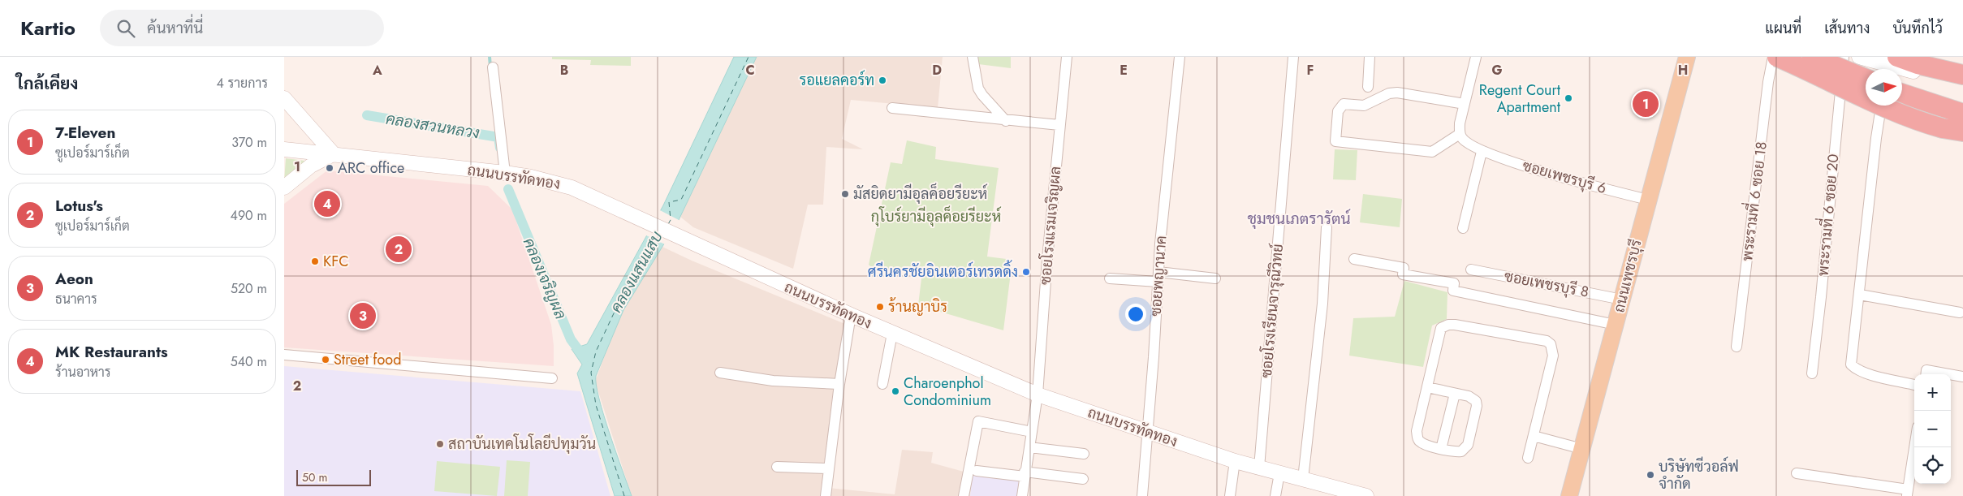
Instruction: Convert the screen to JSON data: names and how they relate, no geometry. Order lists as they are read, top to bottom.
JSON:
{
  "streets": {
    "main road": ["ถนนบรรทัดทอง", "ถนนเพชรบุรี"],
    "street": [
      "ซอยเพชรบุรี 6",
      "พระรามที่ 6 ซอย 18",
      "พระรามที่ 6 ซอย 20",
      "ซอยโรงแรมเจริญผล",
      "ซอยพญานาค",
      "ซอยเพชรบุรี 8",
      "ซอยโรงเรียนจารุณีวิทย์"
    ]
  },
  "crossings": [
    ["ถนนบรรทัดทอง", "ซอยโรงแรมเจริญผล"],
    ["ถนนบรรทัดทอง", "ซอยพญานาค"],
    ["ถนนบรรทัดทอง", "ซอยโรงเรียนจารุณีวิทย์"],
    ["ซอยเพชรบุรี 6", "ถนนเพชรบุรี"],
    ["ถนนเพชรบุรี", "ซอยเพชรบุรี 8"]
  ],
  "districts": ["ชุมชนเภตรารัตน์"],
  "water": ["คลองสวนหลวง", "คลองแสนแสบ", "คลองเจริญผล"],
  "parks": ["กุโบร์ยามีอุลค็อยรียะห์"],
  "places": [
    "รอแยลคอร์ท",
    "Regent Court Apartment",
    "ARC office",
    "มัสยิดยามีอุลค็อยรียะห์",
    "KFC",
    "ศรีนครชัยอินเตอร์เทรดดิ้ง",
    "ร้านญาบิร",
    "Street food",
    "Charoenphol Condominium",
    "สถาบันเทคโนโลยีปทุมวัน",
    "บริษัทซีวอล์ฟ จำกัด"
  ],
  "scale_bar": "50 m",
  "north": "right",
  "page": {
    "header": "Kartio",
    "search": "ค้นหาที่นี่",
    "nav": ["แผนที่", "เส้นทาง", "บันทึกไว้"],
    "heading": ["ใกล้เคียง", "4 รายการ"],
    "pins": [
      "1",
      "4",
      "2",
      "3"
    ],
    "list": [
      {
        "mark": "1",
        "name": "7-Eleven",
        "note": "ซูเปอร์มาร์เก็ต",
        "value": "370 m"
      },
      {
        "mark": "2",
        "name": "Lotus's",
        "note": "ซูเปอร์มาร์เก็ต",
        "value": "490 m"
      },
      {
        "mark": "3",
        "name": "Aeon",
        "note": "ธนาคาร",
        "value": "520 m"
      },
      {
        "mark": "4",
        "name": "MK Restaurants",
        "note": "ร้านอาหาร",
        "value": "540 m"
      }
    ],
    "map_buttons": ["+", "−"],
    "scale": "50 m"
  },
  "grid": {
    "columns": [
      "A",
      "B",
      "C",
      "D",
      "E",
      "F",
      "G",
      "H"
    ],
    "rows": ["1", "2"]
  }
}
